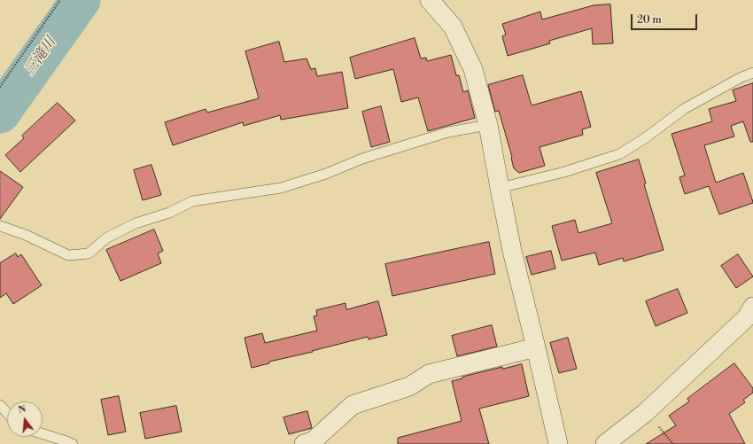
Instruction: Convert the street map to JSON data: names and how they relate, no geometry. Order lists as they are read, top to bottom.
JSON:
{
  "water": ["三滝川"],
  "scale_bar": "20 m",
  "north": "top"
}
